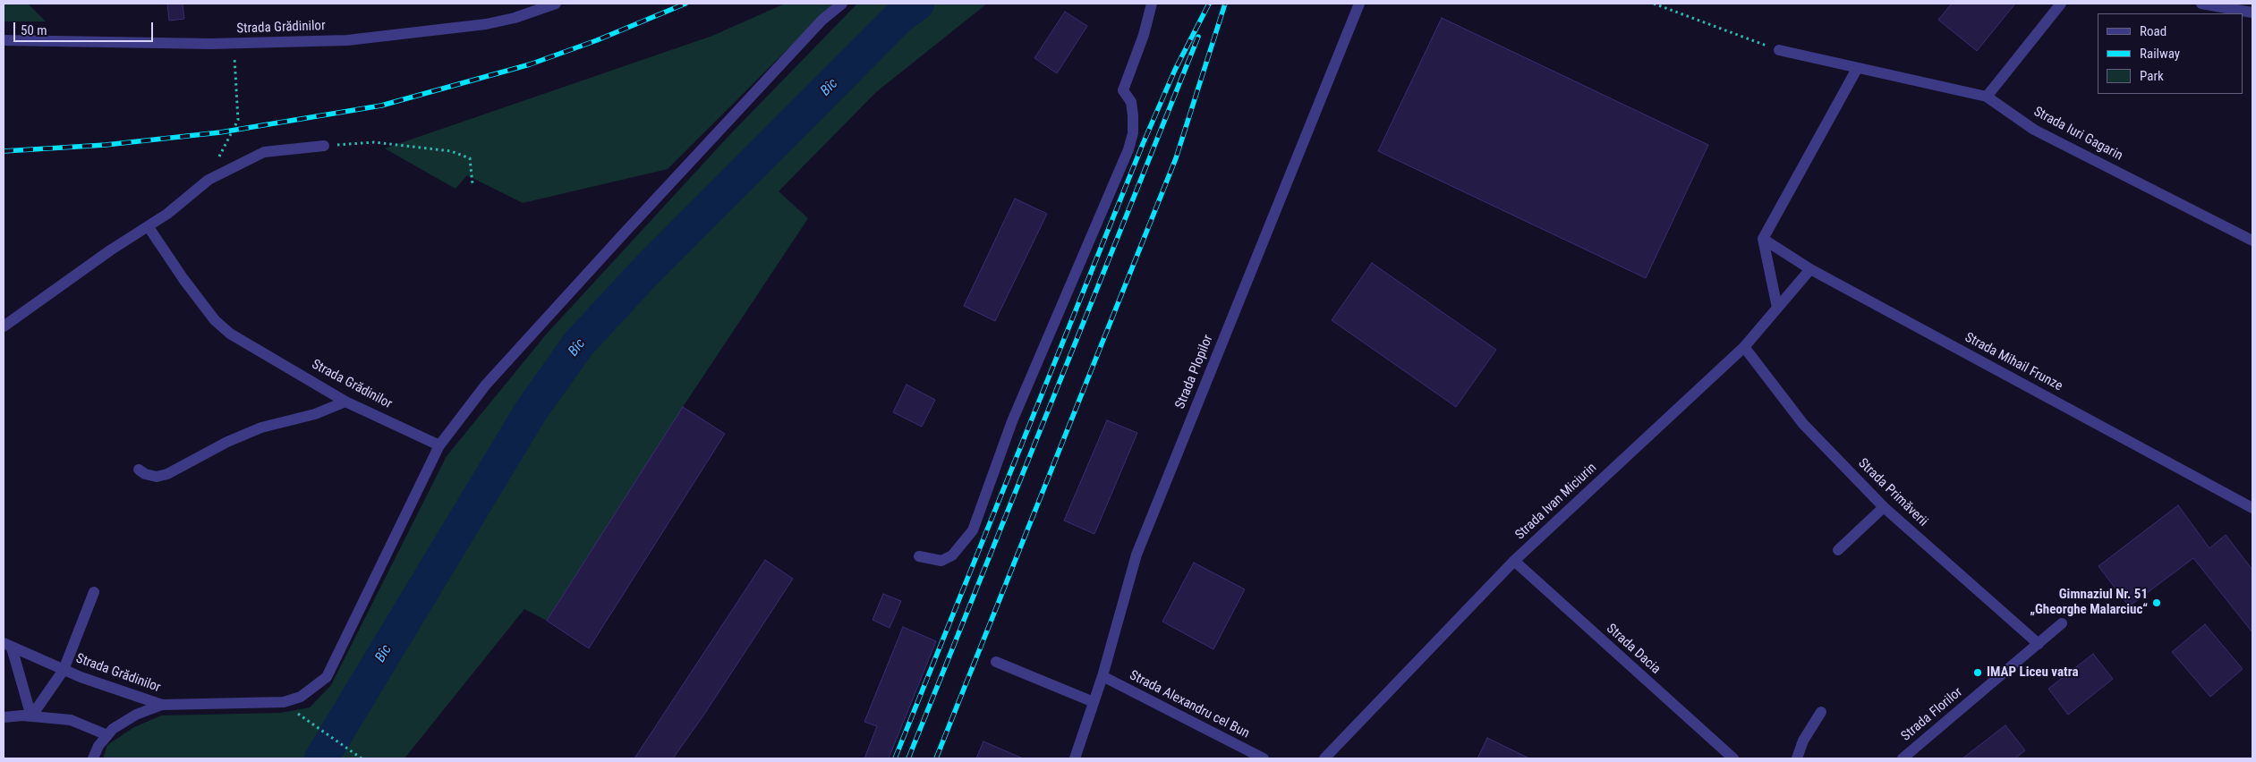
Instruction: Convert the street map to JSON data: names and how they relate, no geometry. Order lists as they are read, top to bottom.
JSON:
{
  "streets": {
    "street": [
      "Strada Grădinilor",
      "Strada Iuri Gagarin",
      "Strada Mihail Frunze",
      "Strada Plopilor",
      "Strada Primăverii",
      "Strada Ivan Miciurin",
      "Strada Dacia",
      "Strada Alexandru cel Bun",
      "Strada Florilor"
    ]
  },
  "crossings": [
    ["Strada Mihail Frunze", "Strada Ivan Miciurin"],
    ["Strada Plopilor", "Strada Alexandru cel Bun"],
    ["Strada Primăverii", "Strada Ivan Miciurin"],
    ["Strada Primăverii", "Strada Florilor"],
    ["Strada Ivan Miciurin", "Strada Dacia"]
  ],
  "water": ["Bîc"],
  "places": ["Gimnaziul Nr. 51 „Gheorghe Malarciuc“", "IMAP Liceu vatra"],
  "legend": ["Road", "Railway", "Park"],
  "scale_bar": "50 m"
}
